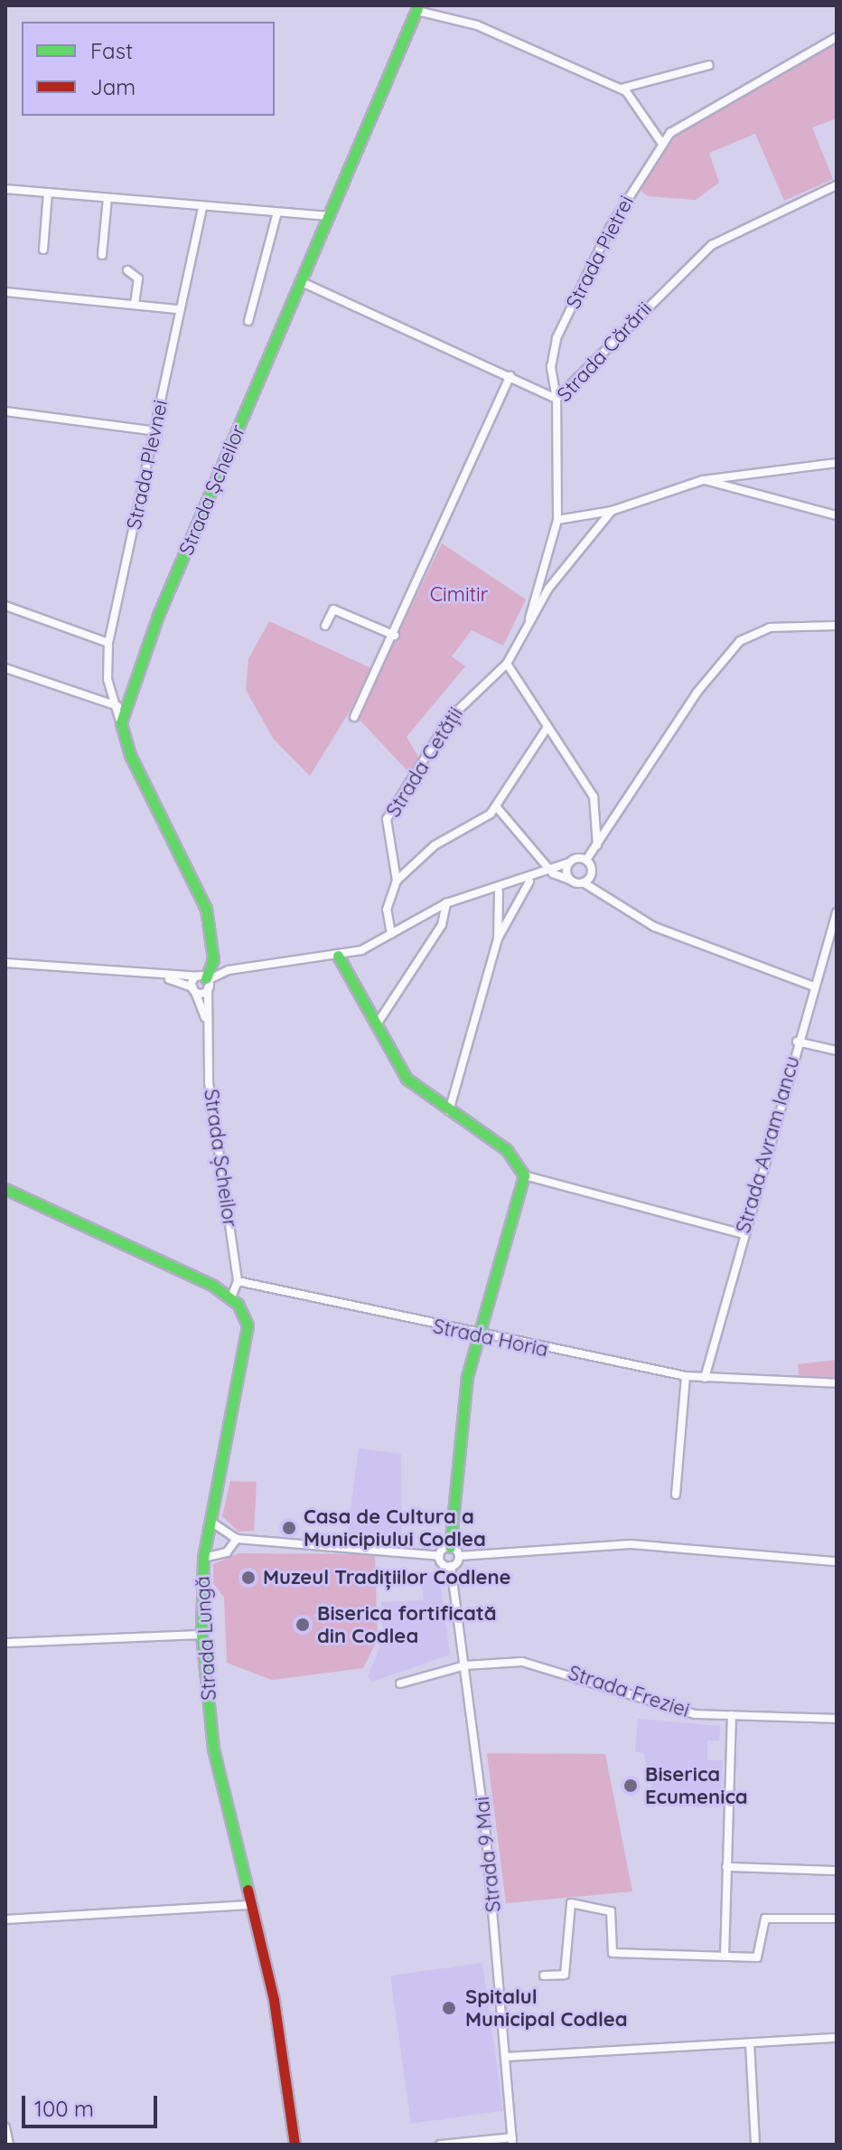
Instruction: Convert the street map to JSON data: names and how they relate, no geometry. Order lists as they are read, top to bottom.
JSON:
{
  "streets": {
    "main road": ["Strada Șcheilor", "Strada Lungă"],
    "street": [
      "Strada Pietrei",
      "Strada Cărării",
      "Strada Plevnei",
      "Strada Cetății",
      "Strada Avram Iancu",
      "Strada Horia",
      "Strada Freziei",
      "Strada 9 Mai"
    ]
  },
  "crossings": [
    ["Strada Pietrei", "Strada Cărării"],
    ["Strada Cărării", "Strada Cetății"],
    ["Strada Plevnei", "Strada Șcheilor"],
    ["Strada Șcheilor", "Strada Horia"],
    ["Strada Șcheilor", "Strada Lungă"],
    ["Strada Avram Iancu", "Strada Horia"],
    ["Strada Freziei", "Strada 9 Mai"]
  ],
  "parks": ["Cimitir"],
  "places": [
    "Casa de Cultura a Municipiului Codlea",
    "Muzeul Tradițiilor Codlene",
    "Biserica fortificată din Codlea",
    "Biserica Ecumenica",
    "Spitalul Municipal Codlea"
  ],
  "legend": ["Fast", "Jam"],
  "scale_bar": "100 m"
}
